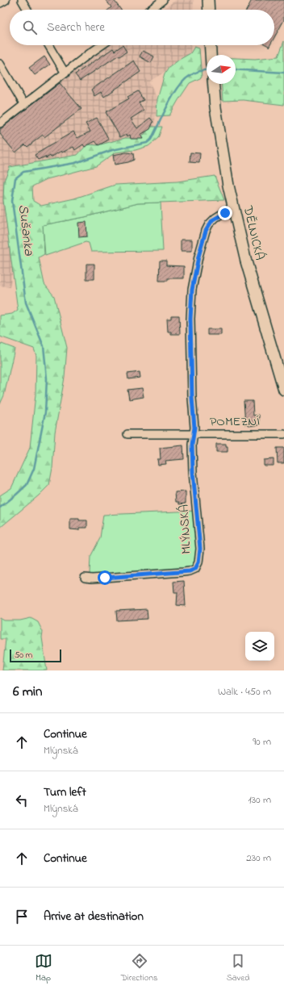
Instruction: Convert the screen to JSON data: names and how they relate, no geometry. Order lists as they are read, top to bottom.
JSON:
{
  "streets": {
    "main road": ["DĚLNICKÁ"],
    "street": ["POMEZNÍ", "MLÝNSKÁ"]
  },
  "crossings": [
    ["POMEZNÍ", "MLÝNSKÁ"]
  ],
  "water": ["Sušanka"],
  "scale_bar": "50 m",
  "north": "right",
  "page": {
    "search": "Search here",
    "scale": "50 m",
    "heading": ["6 min", "Walk · 450 m"],
    "list": [
      ["Continue", "Mlýnská", "90 m"],
      ["Turn left", "Mlýnská", "130 m"],
      ["Continue", "230 m"],
      "Arrive at destination"
    ],
    "nav": ["Map", "Directions", "Saved"]
  }
}
